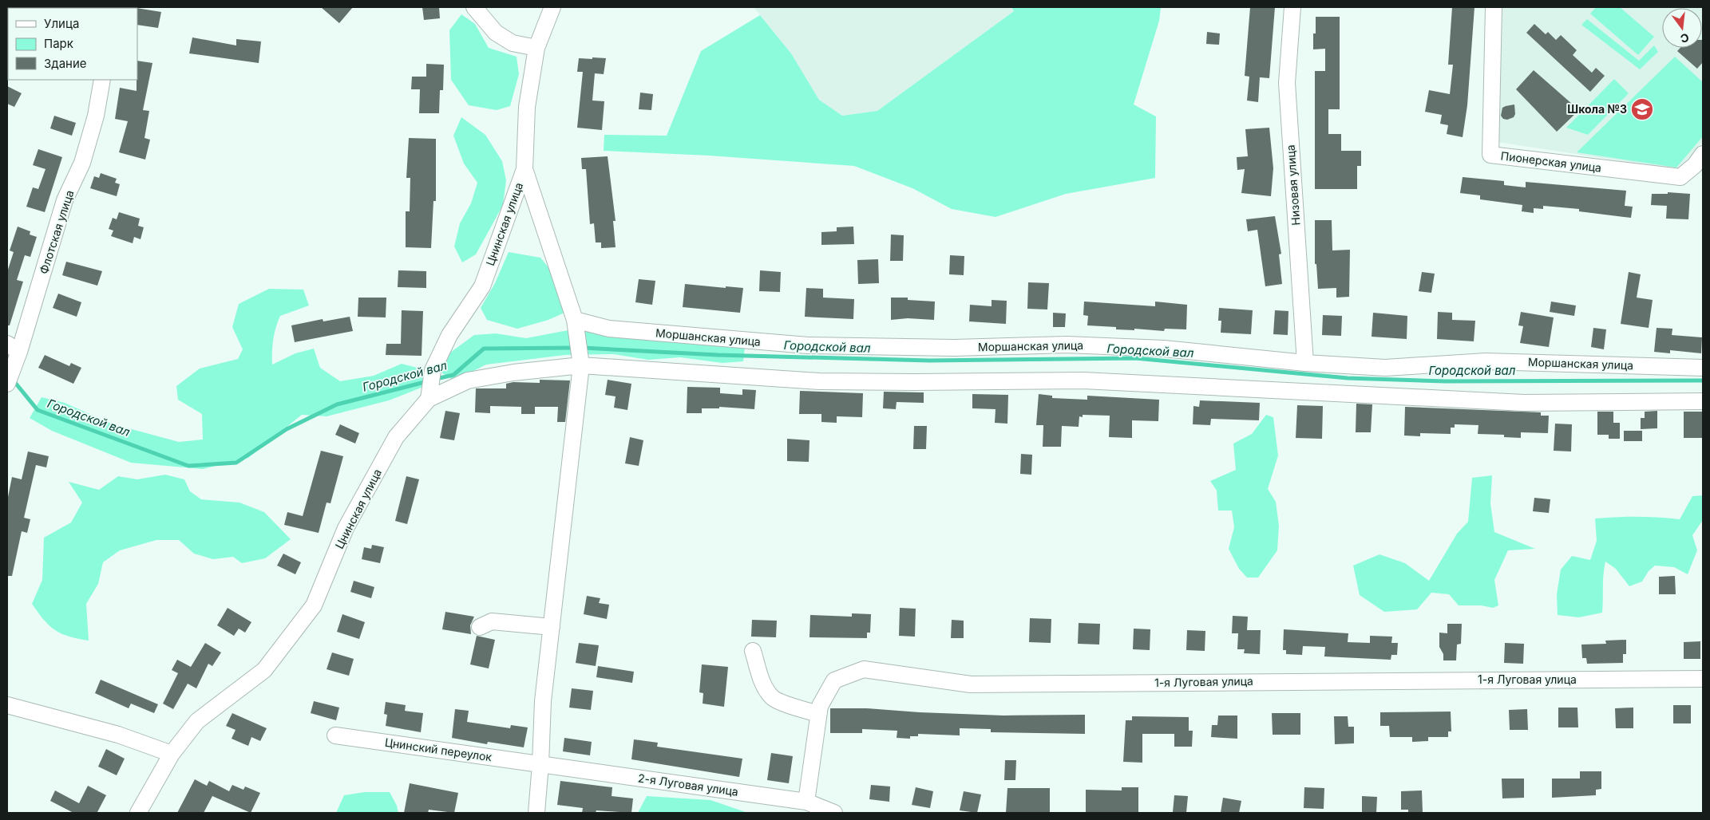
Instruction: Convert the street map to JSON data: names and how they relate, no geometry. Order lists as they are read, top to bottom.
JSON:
{
  "streets": {
    "street": [
      "Пионерская улица",
      "Низовая улица",
      "Цнинская улица",
      "Флотская улица",
      "Моршанская улица",
      "1-я Луговая улица",
      "Цнинский переулок",
      "2-я Луговая улица"
    ]
  },
  "crossings": [
    ["Низовая улица", "Моршанская улица"],
    ["Цнинская улица", "Моршанская улица"],
    ["Цнинская улица", "Цнинский переулок"],
    ["Цнинская улица", "2-я Луговая улица"],
    ["1-я Луговая улица", "2-я Луговая улица"],
    ["Цнинский переулок", "2-я Луговая улица"]
  ],
  "water": ["Городской вал"],
  "places": {
    "school or university": ["Школа №3"]
  },
  "legend": ["Улица", "Парк", "Здание"],
  "north": "bottom"
}
